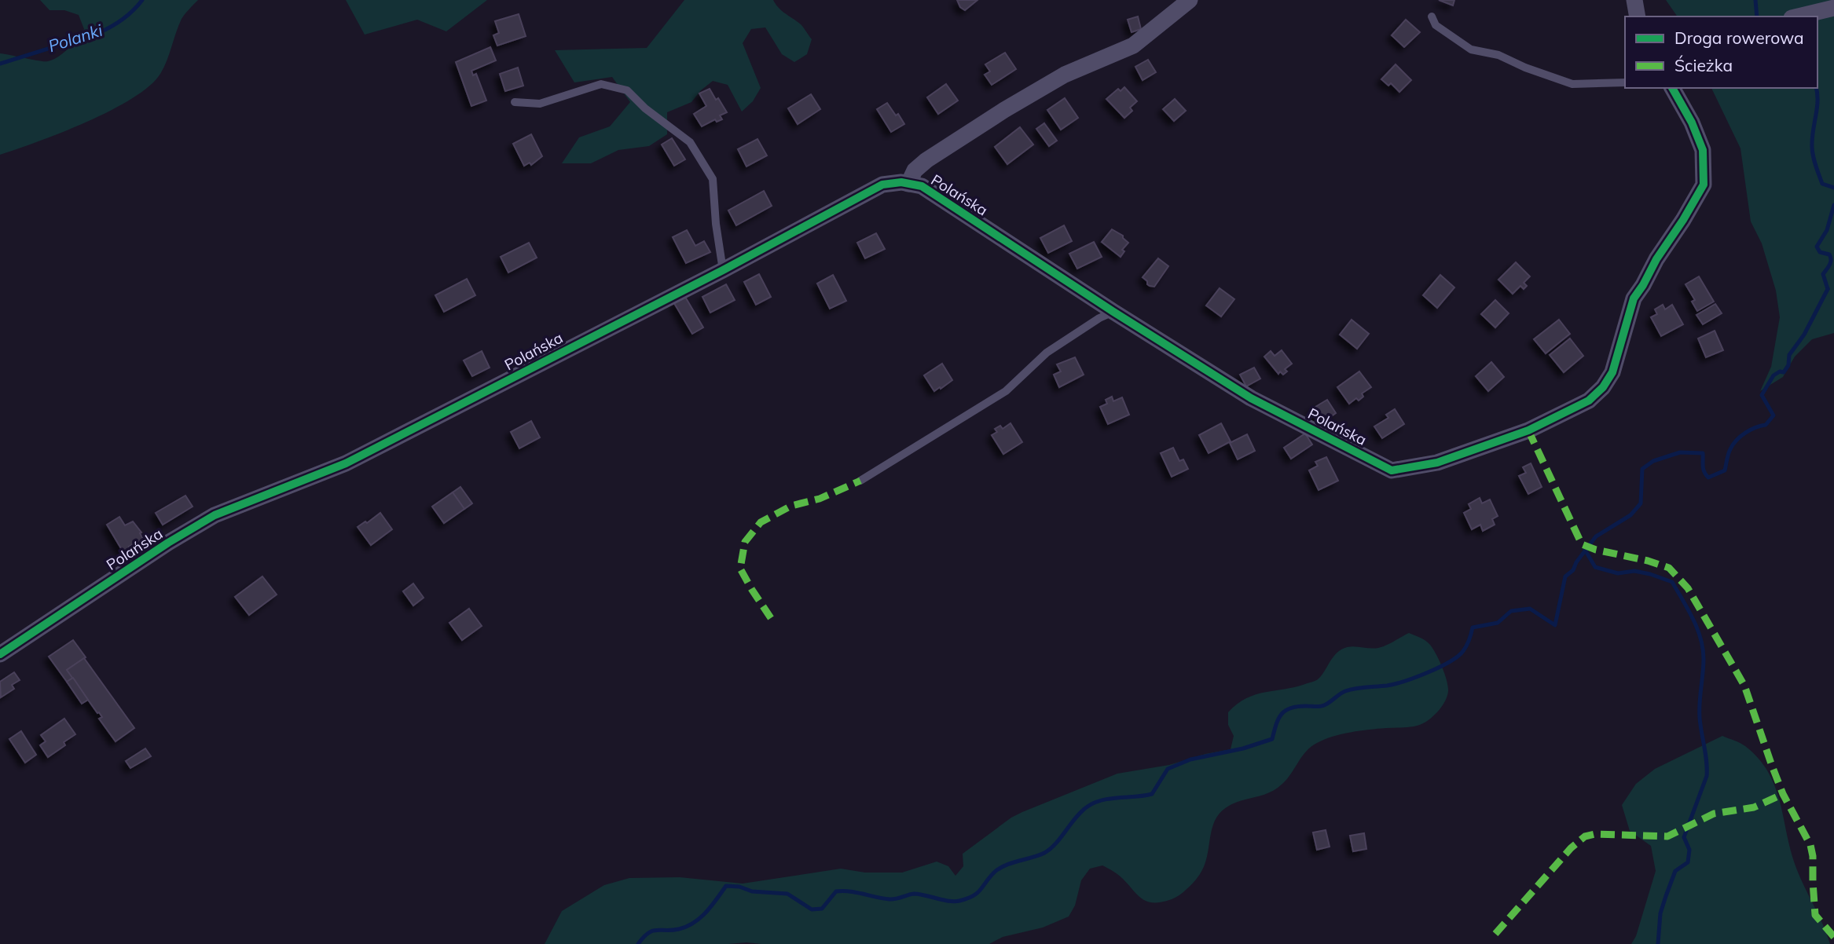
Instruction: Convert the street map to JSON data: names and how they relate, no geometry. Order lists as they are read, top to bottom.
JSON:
{
  "streets": {
    "street": ["Polańska"]
  },
  "water": ["Polanki"],
  "legend": ["Droga rowerowa", "Ścieżka"]
}
